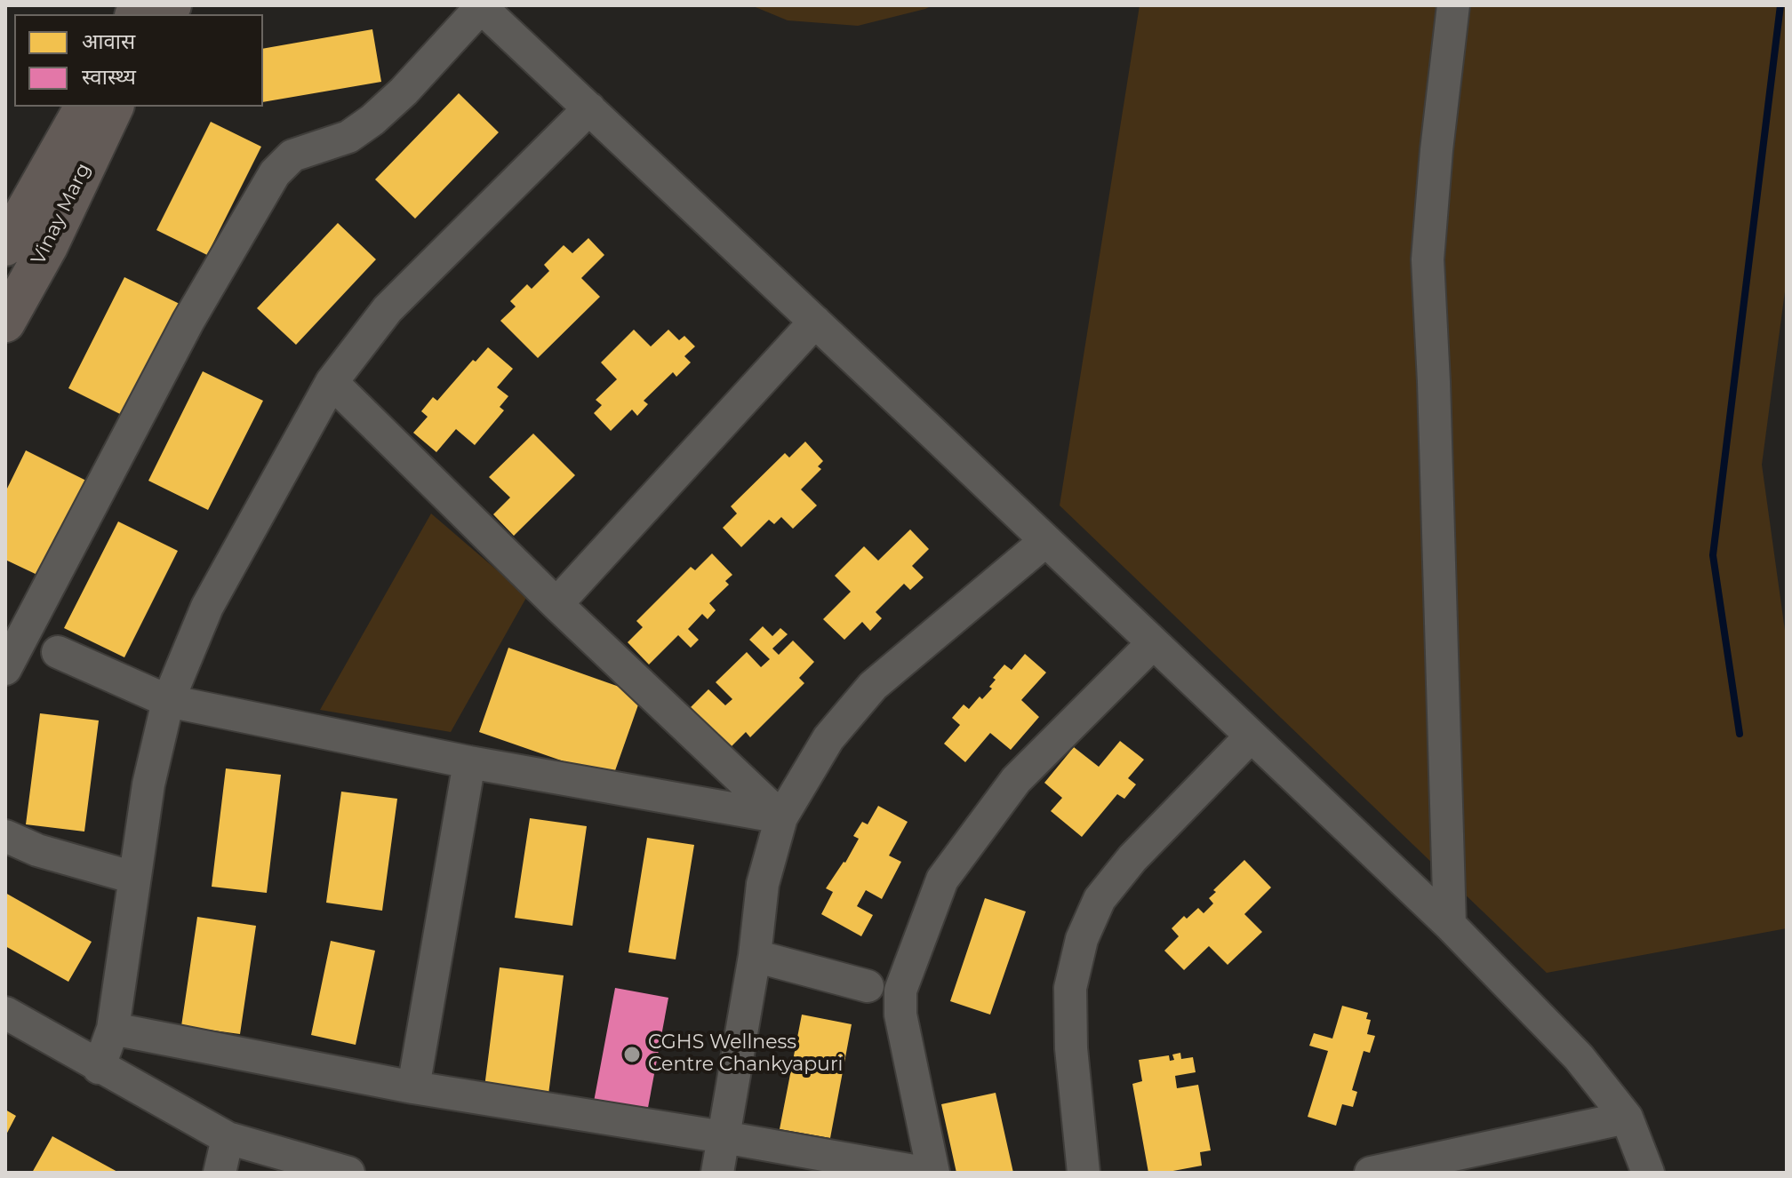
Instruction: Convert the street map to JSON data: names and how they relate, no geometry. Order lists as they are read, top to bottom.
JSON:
{
  "streets": {
    "main road": ["Vinay Marg"]
  },
  "places": ["CGHS Wellness Centre Chankyapuri"],
  "legend": ["आवास", "स्वास्थ्य"]
}
